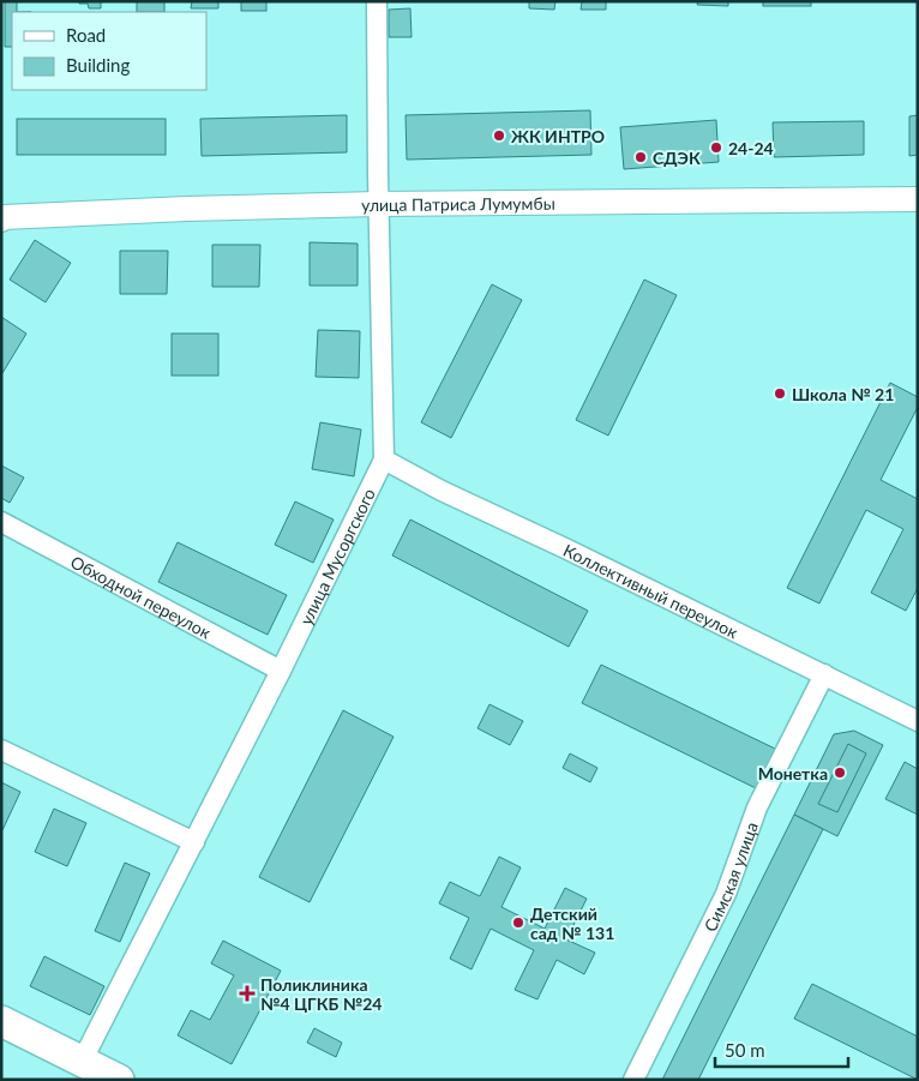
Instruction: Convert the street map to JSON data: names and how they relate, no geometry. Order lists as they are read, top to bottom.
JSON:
{
  "streets": {
    "street": [
      "улица Патриса Лумумбы",
      "улица Мусоргского",
      "Коллективный переулок",
      "Обходной переулок",
      "Симская улица"
    ]
  },
  "crossings": [
    ["улица Патриса Лумумбы", "улица Мусоргского"],
    ["улица Мусоргского", "Коллективный переулок"],
    ["улица Мусоргского", "Обходной переулок"],
    ["Коллективный переулок", "Симская улица"]
  ],
  "places": {
    "other": [
      "ЖК ИНТРО",
      "24-24",
      "СДЭК",
      "Школа № 21",
      "Монетка",
      "Детский сад № 131"
    ],
    "health": ["Поликлиника №4 ЦГКБ №24"]
  },
  "legend": ["Road", "Building"],
  "scale_bar": "50 m"
}
